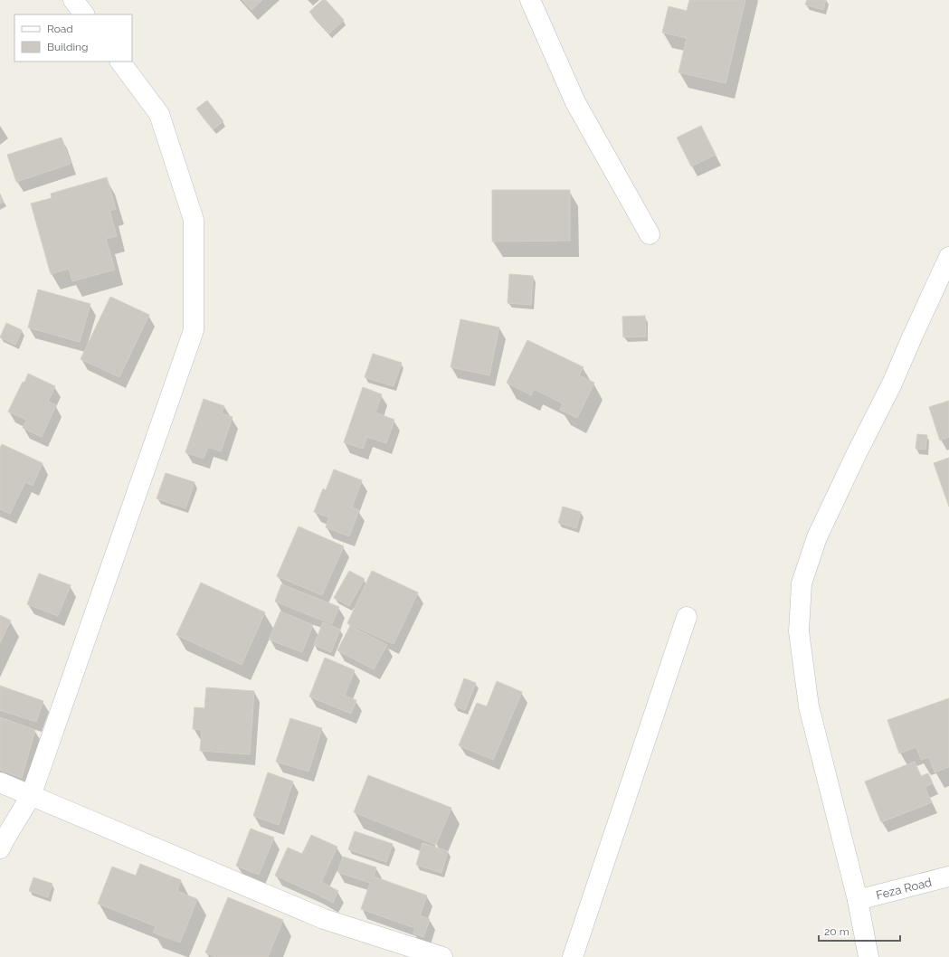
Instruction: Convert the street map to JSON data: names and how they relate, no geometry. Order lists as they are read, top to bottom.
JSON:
{
  "streets": {
    "street": ["Feza Road"]
  },
  "legend": ["Road", "Building"],
  "scale_bar": "20 m"
}
